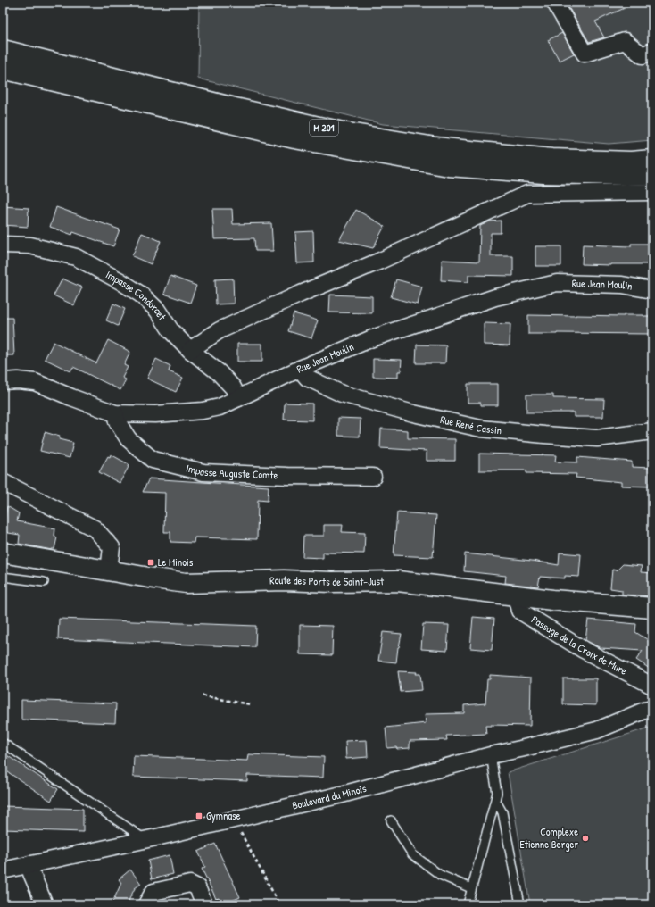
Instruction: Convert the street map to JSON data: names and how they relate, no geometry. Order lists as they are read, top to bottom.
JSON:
{
  "streets": {
    "main road": ["M 201", "Route des Ports de Saint-Just"],
    "street": [
      "Rue Jean Moulin",
      "Impasse Condorcet",
      "Rue René Cassin",
      "Impasse Auguste Comte",
      "Passage de la Croix de Mure",
      "Boulevard du Minois"
    ]
  },
  "crossings": [
    ["Rue Jean Moulin", "Impasse Condorcet"],
    ["Rue Jean Moulin", "Rue René Cassin"],
    ["Rue Jean Moulin", "Impasse Auguste Comte"],
    ["Route des Ports de Saint-Just", "Passage de la Croix de Mure"]
  ],
  "places": {
    "transit": ["Le Minois", "Gymnase"],
    "other": ["Complexe Etienne Berger"]
  }
}
